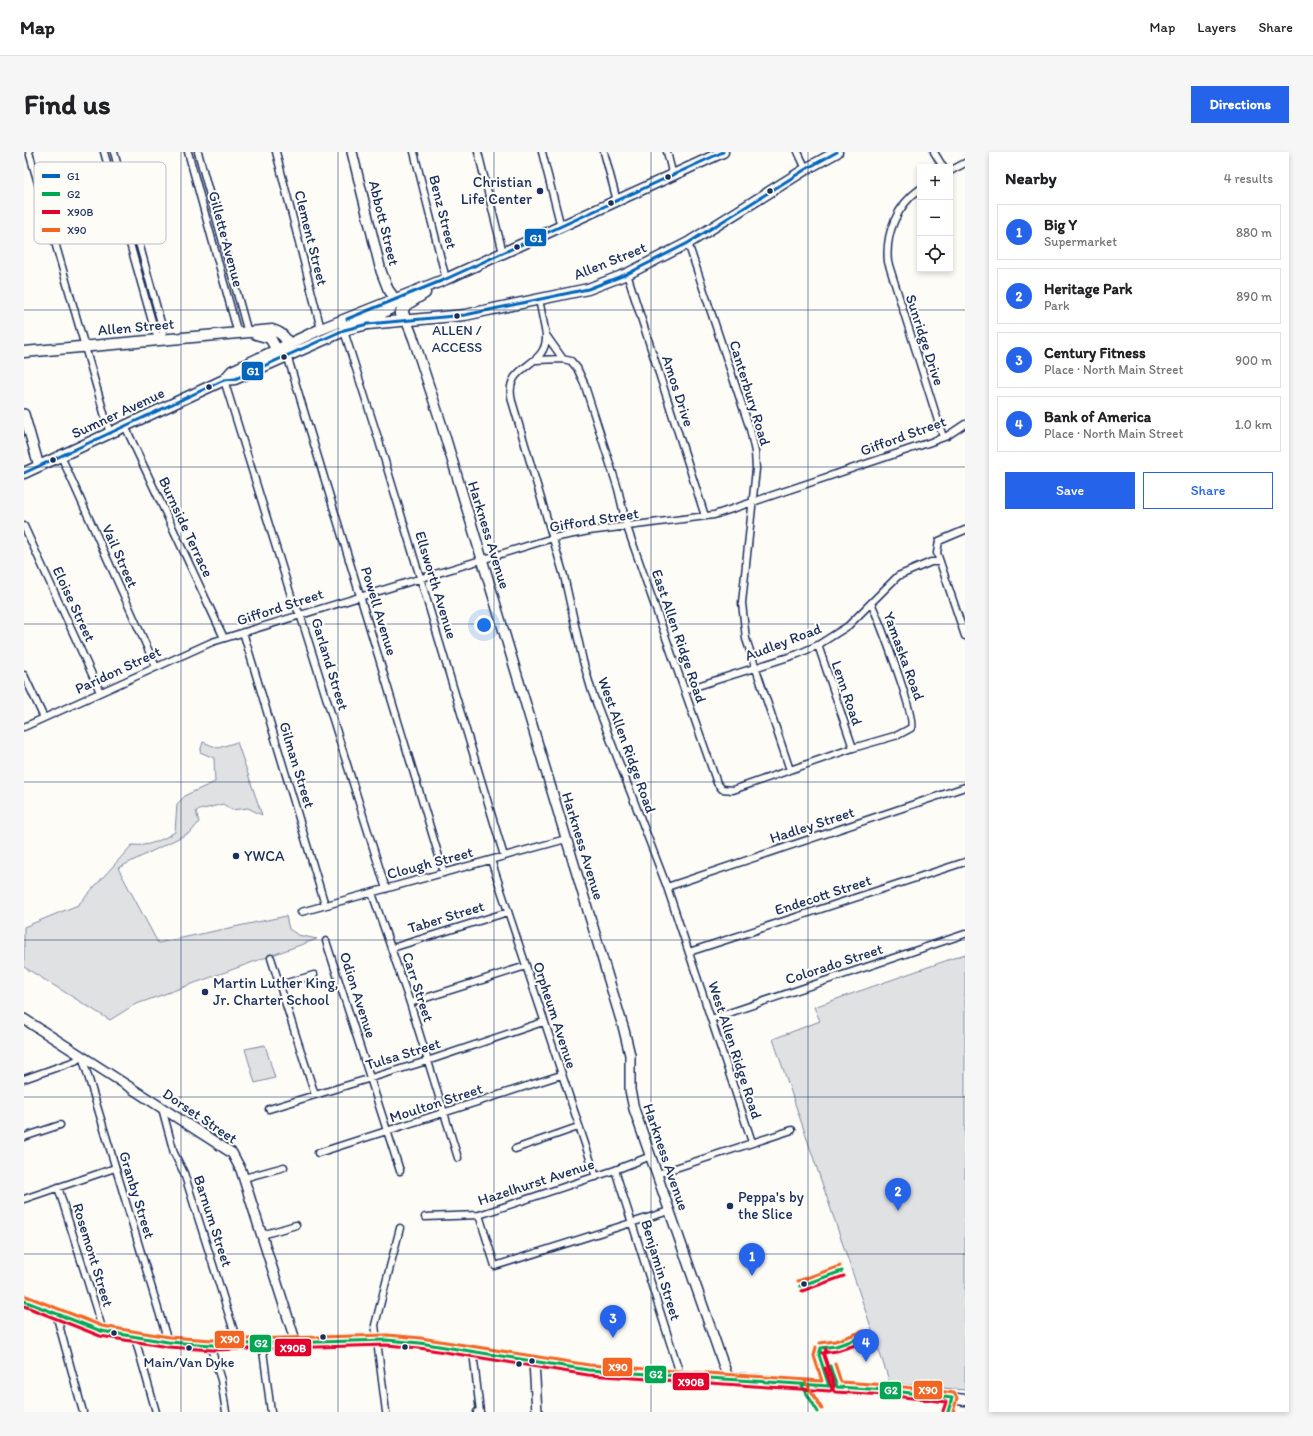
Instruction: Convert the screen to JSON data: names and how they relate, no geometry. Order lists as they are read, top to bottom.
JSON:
{
  "streets": {
    "main road": [
      "Abbott Street",
      "Allen Street",
      "Sumner Avenue",
      "Harkness Avenue",
      "Dorset Street"
    ],
    "street": [
      "Benz Street",
      "Clement Street",
      "Gillette Avenue",
      "Sunridge Drive",
      "Amos Drive",
      "Canterbury Road",
      "Gifford Street",
      "Burnside Terrace",
      "Vail Street",
      "Ellsworth Avenue",
      "Eloise Street",
      "Powell Avenue",
      "East Allen Ridge Road",
      "Audley Road",
      "Yamaska Road",
      "Garland Street",
      "Paridon Street",
      "Lenn Road",
      "West Allen Ridge Road",
      "Gilman Street",
      "Hadley Street",
      "Clough Street",
      "Endecott Street",
      "Taber Street",
      "Colorado Street",
      "Carr Street",
      "Odion Avenue",
      "Orpheum Avenue",
      "Tulsa Street",
      "Moulton Street",
      "Hazelhurst Avenue",
      "Granby Street",
      "Barnum Street",
      "Rosemont Street",
      "Benjamin Street"
    ]
  },
  "crossings": [
    ["Benz Street", "Sumner Avenue"],
    ["Abbott Street", "Allen Street"],
    ["Abbott Street", "Sumner Avenue"],
    ["Abbott Street", "Harkness Avenue"],
    ["Clement Street", "Sumner Avenue"],
    ["Gillette Avenue", "Allen Street"],
    ["Allen Street", "Amos Drive"],
    ["Allen Street", "Canterbury Road"],
    ["Allen Street", "Sumner Avenue"],
    ["Allen Street", "Harkness Avenue"],
    ["Allen Street", "Ellsworth Avenue"],
    ["Allen Street", "Powell Avenue"],
    ["Allen Street", "East Allen Ridge Road"],
    ["Sunridge Drive", "Gifford Street"],
    ["Amos Drive", "Gifford Street"],
    ["Canterbury Road", "Gifford Street"],
    ["Canterbury Road", "East Allen Ridge Road"],
    ["Canterbury Road", "Audley Road"],
    ["Sumner Avenue", "Burnside Terrace"],
    ["Sumner Avenue", "Harkness Avenue"],
    ["Sumner Avenue", "Vail Street"],
    ["Sumner Avenue", "Ellsworth Avenue"],
    ["Sumner Avenue", "Powell Avenue"],
    ["Sumner Avenue", "Garland Street"],
    ["Gifford Street", "Burnside Terrace"],
    ["Gifford Street", "Harkness Avenue"],
    ["Gifford Street", "Ellsworth Avenue"],
    ["Gifford Street", "Powell Avenue"],
    ["Gifford Street", "East Allen Ridge Road"],
    ["Gifford Street", "Garland Street"],
    ["Gifford Street", "Paridon Street"],
    ["Gifford Street", "West Allen Ridge Road"],
    ["Gifford Street", "Gilman Street"],
    ["Burnside Terrace", "Paridon Street"],
    ["Harkness Avenue", "Clough Street"],
    ["Harkness Avenue", "Hazelhurst Avenue"],
    ["Vail Street", "Paridon Street"],
    ["Ellsworth Avenue", "Clough Street"],
    ["Eloise Street", "Paridon Street"],
    ["Powell Avenue", "Clough Street"],
    ["East Allen Ridge Road", "Audley Road"],
    ["East Allen Ridge Road", "Yamaska Road"],
    ["East Allen Ridge Road", "Lenn Road"],
    ["East Allen Ridge Road", "West Allen Ridge Road"],
    ["Audley Road", "Yamaska Road"],
    ["Audley Road", "Lenn Road"],
    ["Garland Street", "Clough Street"],
    ["West Allen Ridge Road", "Hadley Street"],
    ["West Allen Ridge Road", "Endecott Street"],
    ["West Allen Ridge Road", "Colorado Street"],
    ["Gilman Street", "Clough Street"],
    ["Clough Street", "Carr Street"],
    ["Clough Street", "Orpheum Avenue"],
    ["Taber Street", "Carr Street"],
    ["Taber Street", "Orpheum Avenue"],
    ["Carr Street", "Tulsa Street"],
    ["Carr Street", "Moulton Street"],
    ["Odion Avenue", "Tulsa Street"],
    ["Odion Avenue", "Moulton Street"],
    ["Orpheum Avenue", "Tulsa Street"],
    ["Orpheum Avenue", "Moulton Street"],
    ["Orpheum Avenue", "Hazelhurst Avenue"],
    ["Dorset Street", "Granby Street"],
    ["Dorset Street", "Barnum Street"],
    ["Hazelhurst Avenue", "Benjamin Street"]
  ],
  "places": [
    "Christian Life Center",
    "ALLEN / ACCESS",
    "YWCA",
    "Martin Luther King, Jr. Charter School",
    "Peppa's by the Slice",
    "Main/Van Dyke"
  ],
  "lines": [
    "transit line G1",
    "transit line X90",
    "transit line G2",
    "transit line X90B"
  ],
  "legend": [
    "G1",
    "G2",
    "X90B",
    "X90"
  ],
  "page": {
    "header": "Map",
    "nav": ["Map", "Layers", "Share"],
    "buttons": [
      "Directions",
      ["Save", "Share"]
    ],
    "title": "Find us",
    "heading": ["Nearby", "4 results"],
    "map_buttons": ["+", "−"],
    "list": [
      {
        "mark": "1",
        "name": "Big Y",
        "note": "Supermarket",
        "value": "880 m"
      },
      {
        "mark": "2",
        "name": "Heritage Park",
        "note": "Park",
        "value": "890 m"
      },
      {
        "mark": "3",
        "name": "Century Fitness",
        "note": "Place · North Main Street",
        "value": "900 m"
      },
      {
        "mark": "4",
        "name": "Bank of America",
        "note": "Place · North Main Street",
        "value": "1.0 km"
      }
    ],
    "pins": [
      "2",
      "1",
      "3",
      "4"
    ]
  }
}
